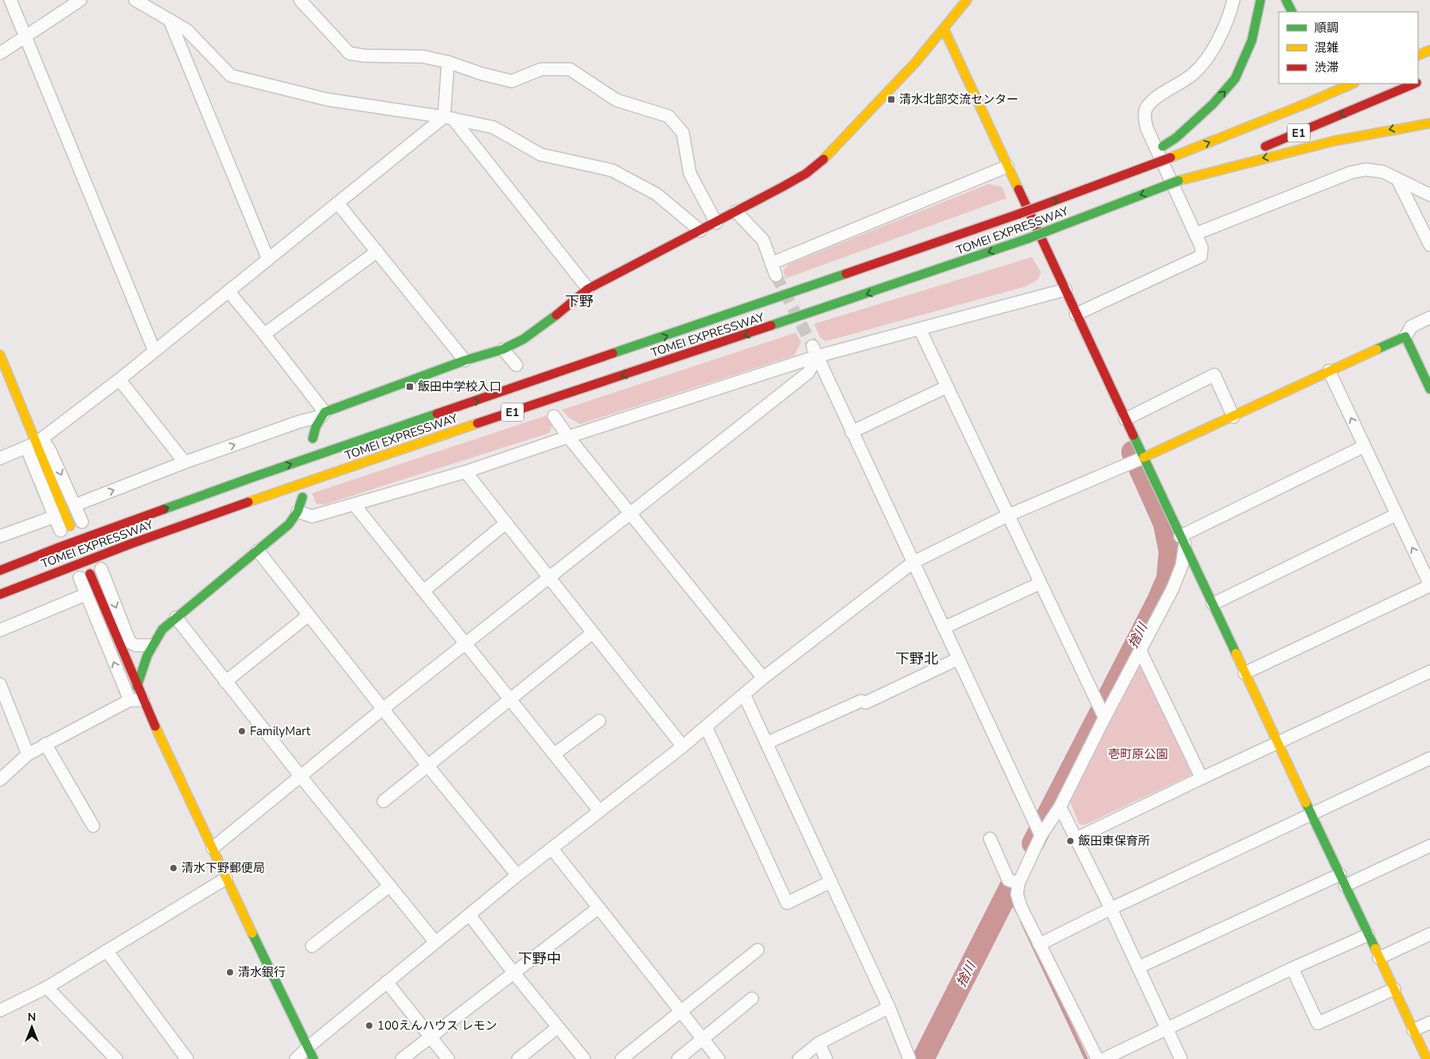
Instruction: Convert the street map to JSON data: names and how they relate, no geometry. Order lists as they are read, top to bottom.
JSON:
{
  "streets": {
    "main road": ["E1", "TOMEI EXPRESSWAY"]
  },
  "districts": ["下野", "下野北", "下野中"],
  "water": ["捨川"],
  "parks": ["壱町原公園"],
  "places": {
    "transit": ["清水北部交流センター", "飯田中学校入口"],
    "other": [
      "FamilyMart",
      "飯田東保育所",
      "清水下野郵便局",
      "清水銀行",
      "100えんハウス レモン"
    ]
  },
  "legend": ["順調", "混雑", "渋滞"],
  "north": "top"
}
